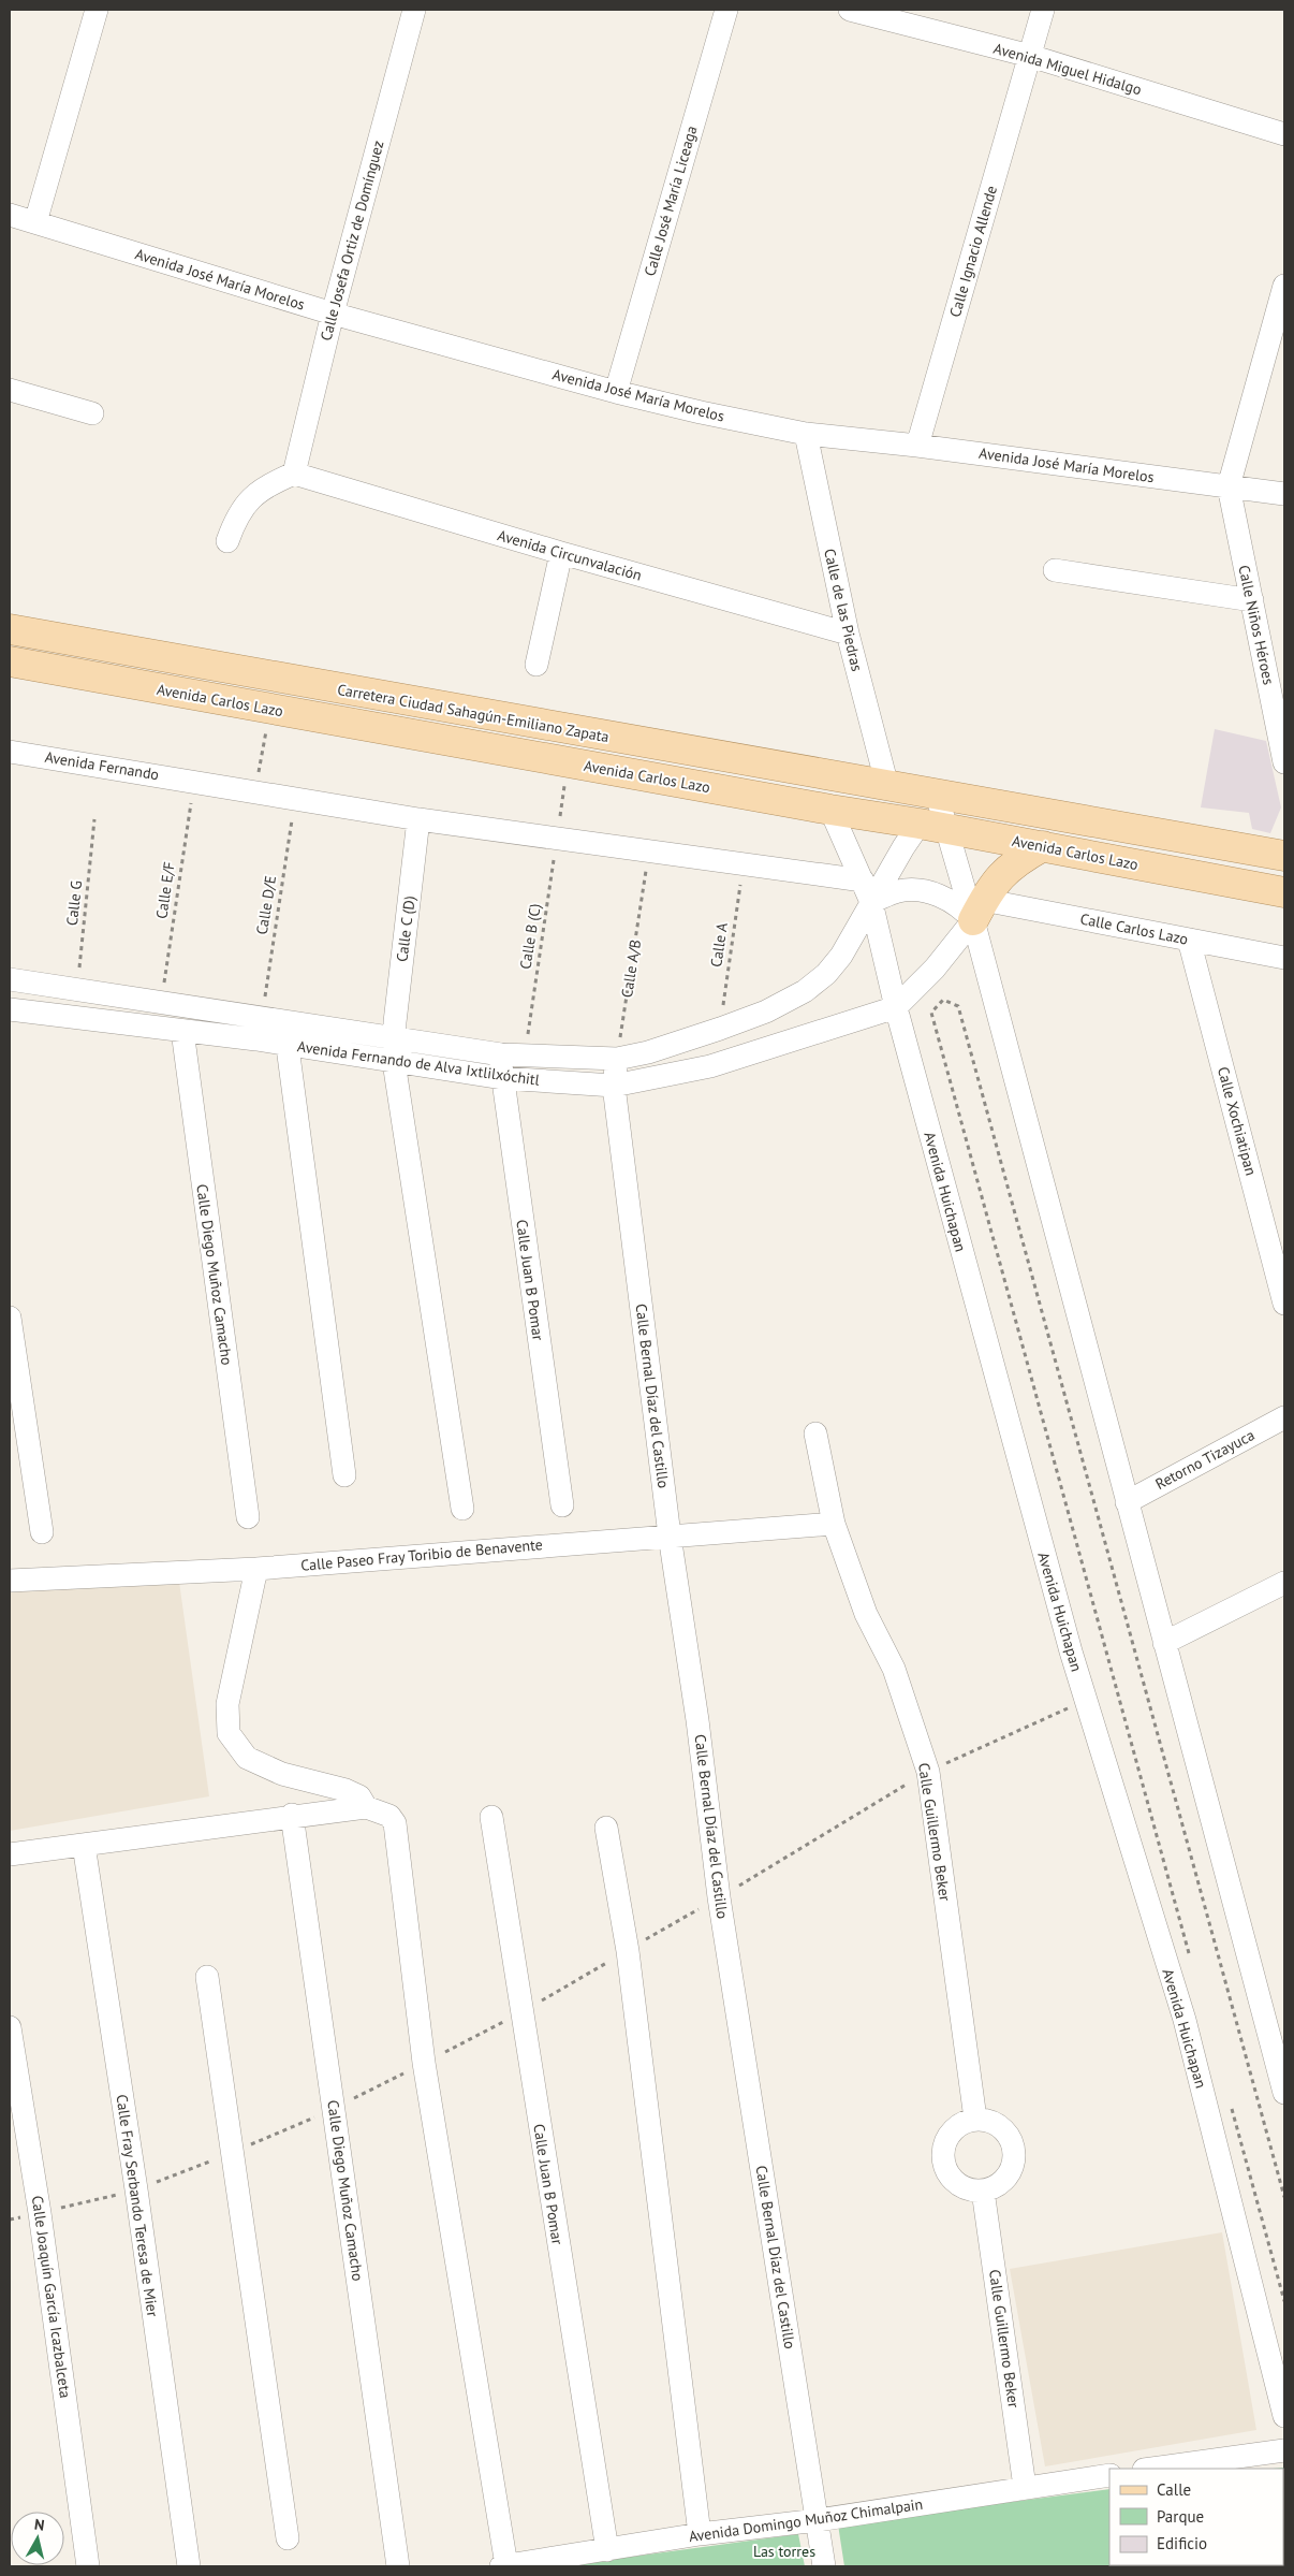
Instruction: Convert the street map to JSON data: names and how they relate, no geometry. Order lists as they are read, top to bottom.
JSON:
{
  "streets": {
    "main road": ["Avenida Carlos Lazo", "Carretera Ciudad Sahagún-Emiliano Zapata"],
    "street": [
      "Avenida Miguel Hidalgo",
      "Calle José María Liceaga",
      "Calle Josefa Ortiz de Domínguez",
      "Calle Ignacio Allende",
      "Avenida José María Morelos",
      "Avenida Circunvalación",
      "Calle de las Piedras",
      "Calle Niños Héroes",
      "Avenida Fernando",
      "Calle C (D)",
      "Calle Carlos Lazo",
      "Avenida Fernando de Alva Ixtlilxóchitl",
      "Calle Xochiatipan",
      "Avenida Huichapan",
      "Calle Diego Muñoz Camacho",
      "Calle Juan B Pomar",
      "Calle Bernal Díaz del Castillo",
      "Retorno Tizayuca",
      "Calle Paseo Fray Toribio de Benavente",
      "Calle Guillermo Beker",
      "Calle Fray Serbando Teresa de Mier",
      "Calle Joaquín García Icazbalceta",
      "Avenida Domingo Muñoz Chimalpain"
    ],
    "path": [
      "Calle E/F",
      "Calle G",
      "Calle D/E",
      "Calle B (C)",
      "Calle A",
      "Calle A/B"
    ]
  },
  "crossings": [
    ["Avenida Miguel Hidalgo", "Calle Ignacio Allende"],
    ["Calle José María Liceaga", "Avenida José María Morelos"],
    ["Calle Josefa Ortiz de Domínguez", "Avenida José María Morelos"],
    ["Calle Josefa Ortiz de Domínguez", "Avenida Circunvalación"],
    ["Calle Ignacio Allende", "Avenida José María Morelos"],
    ["Avenida José María Morelos", "Calle de las Piedras"],
    ["Avenida José María Morelos", "Calle Niños Héroes"],
    ["Avenida Circunvalación", "Calle de las Piedras"],
    ["Calle de las Piedras", "Carretera Ciudad Sahagún-Emiliano Zapata"],
    ["Avenida Carlos Lazo", "Carretera Ciudad Sahagún-Emiliano Zapata"],
    ["Avenida Carlos Lazo", "Avenida Fernando de Alva Ixtlilxóchitl"],
    ["Avenida Carlos Lazo", "Avenida Huichapan"],
    ["Carretera Ciudad Sahagún-Emiliano Zapata", "Avenida Fernando de Alva Ixtlilxóchitl"],
    ["Avenida Fernando", "Calle E/F"],
    ["Avenida Fernando", "Calle D/E"],
    ["Avenida Fernando", "Calle C (D)"],
    ["Avenida Fernando", "Calle B (C)"],
    ["Avenida Fernando", "Calle A"],
    ["Avenida Fernando", "Calle A/B"],
    ["Avenida Fernando", "Avenida Huichapan"],
    ["Calle E/F", "Avenida Fernando de Alva Ixtlilxóchitl"],
    ["Calle G", "Avenida Fernando de Alva Ixtlilxóchitl"],
    ["Calle D/E", "Avenida Fernando de Alva Ixtlilxóchitl"],
    ["Calle C (D)", "Avenida Fernando de Alva Ixtlilxóchitl"],
    ["Calle Carlos Lazo", "Avenida Fernando de Alva Ixtlilxóchitl"],
    ["Calle Carlos Lazo", "Calle Xochiatipan"],
    ["Calle B (C)", "Avenida Fernando de Alva Ixtlilxóchitl"],
    ["Calle A", "Avenida Fernando de Alva Ixtlilxóchitl"],
    ["Calle A/B", "Avenida Fernando de Alva Ixtlilxóchitl"],
    ["Avenida Fernando de Alva Ixtlilxóchitl", "Avenida Huichapan"],
    ["Avenida Fernando de Alva Ixtlilxóchitl", "Calle Diego Muñoz Camacho"],
    ["Avenida Fernando de Alva Ixtlilxóchitl", "Calle Juan B Pomar"],
    ["Avenida Fernando de Alva Ixtlilxóchitl", "Calle Bernal Díaz del Castillo"],
    ["Calle Juan B Pomar", "Avenida Domingo Muñoz Chimalpain"],
    ["Calle Bernal Díaz del Castillo", "Calle Paseo Fray Toribio de Benavente"],
    ["Calle Bernal Díaz del Castillo", "Avenida Domingo Muñoz Chimalpain"],
    ["Calle Paseo Fray Toribio de Benavente", "Calle Guillermo Beker"],
    ["Calle Guillermo Beker", "Avenida Domingo Muñoz Chimalpain"]
  ],
  "parks": ["Las torres"],
  "legend": ["Calle", "Parque", "Edificio"],
  "north": "top"
}
